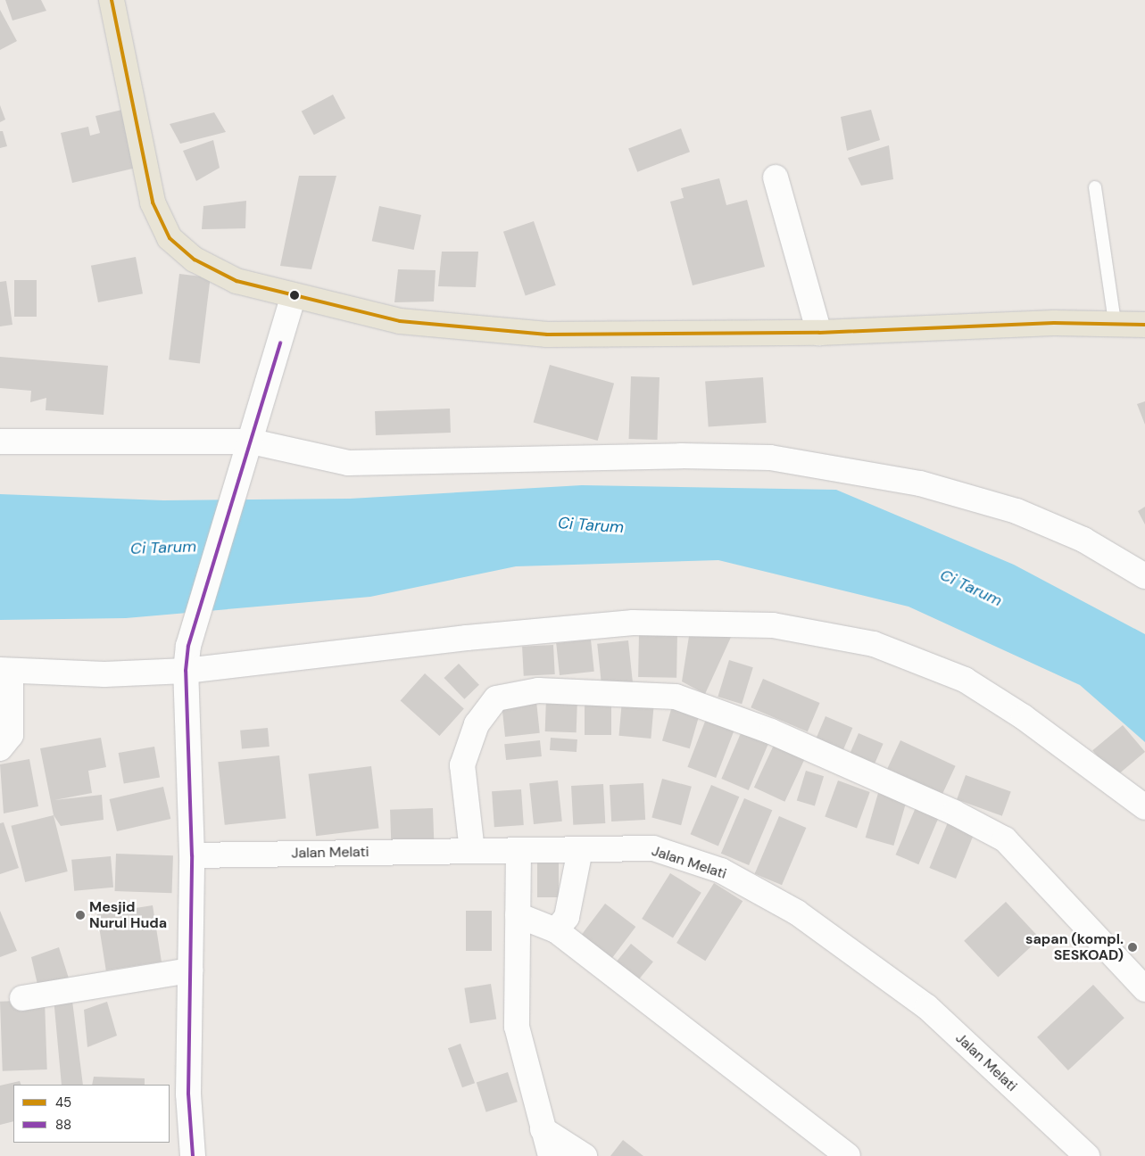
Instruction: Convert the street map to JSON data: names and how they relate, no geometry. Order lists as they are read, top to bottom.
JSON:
{
  "streets": {
    "street": ["Jalan Melati"]
  },
  "water": ["Ci Tarum"],
  "places": ["Mesjid Nurul Huda", "sapan (kompl. SESKOAD)"],
  "lines": ["transit line 45", "transit line 88"],
  "legend": ["45", "88"]
}
